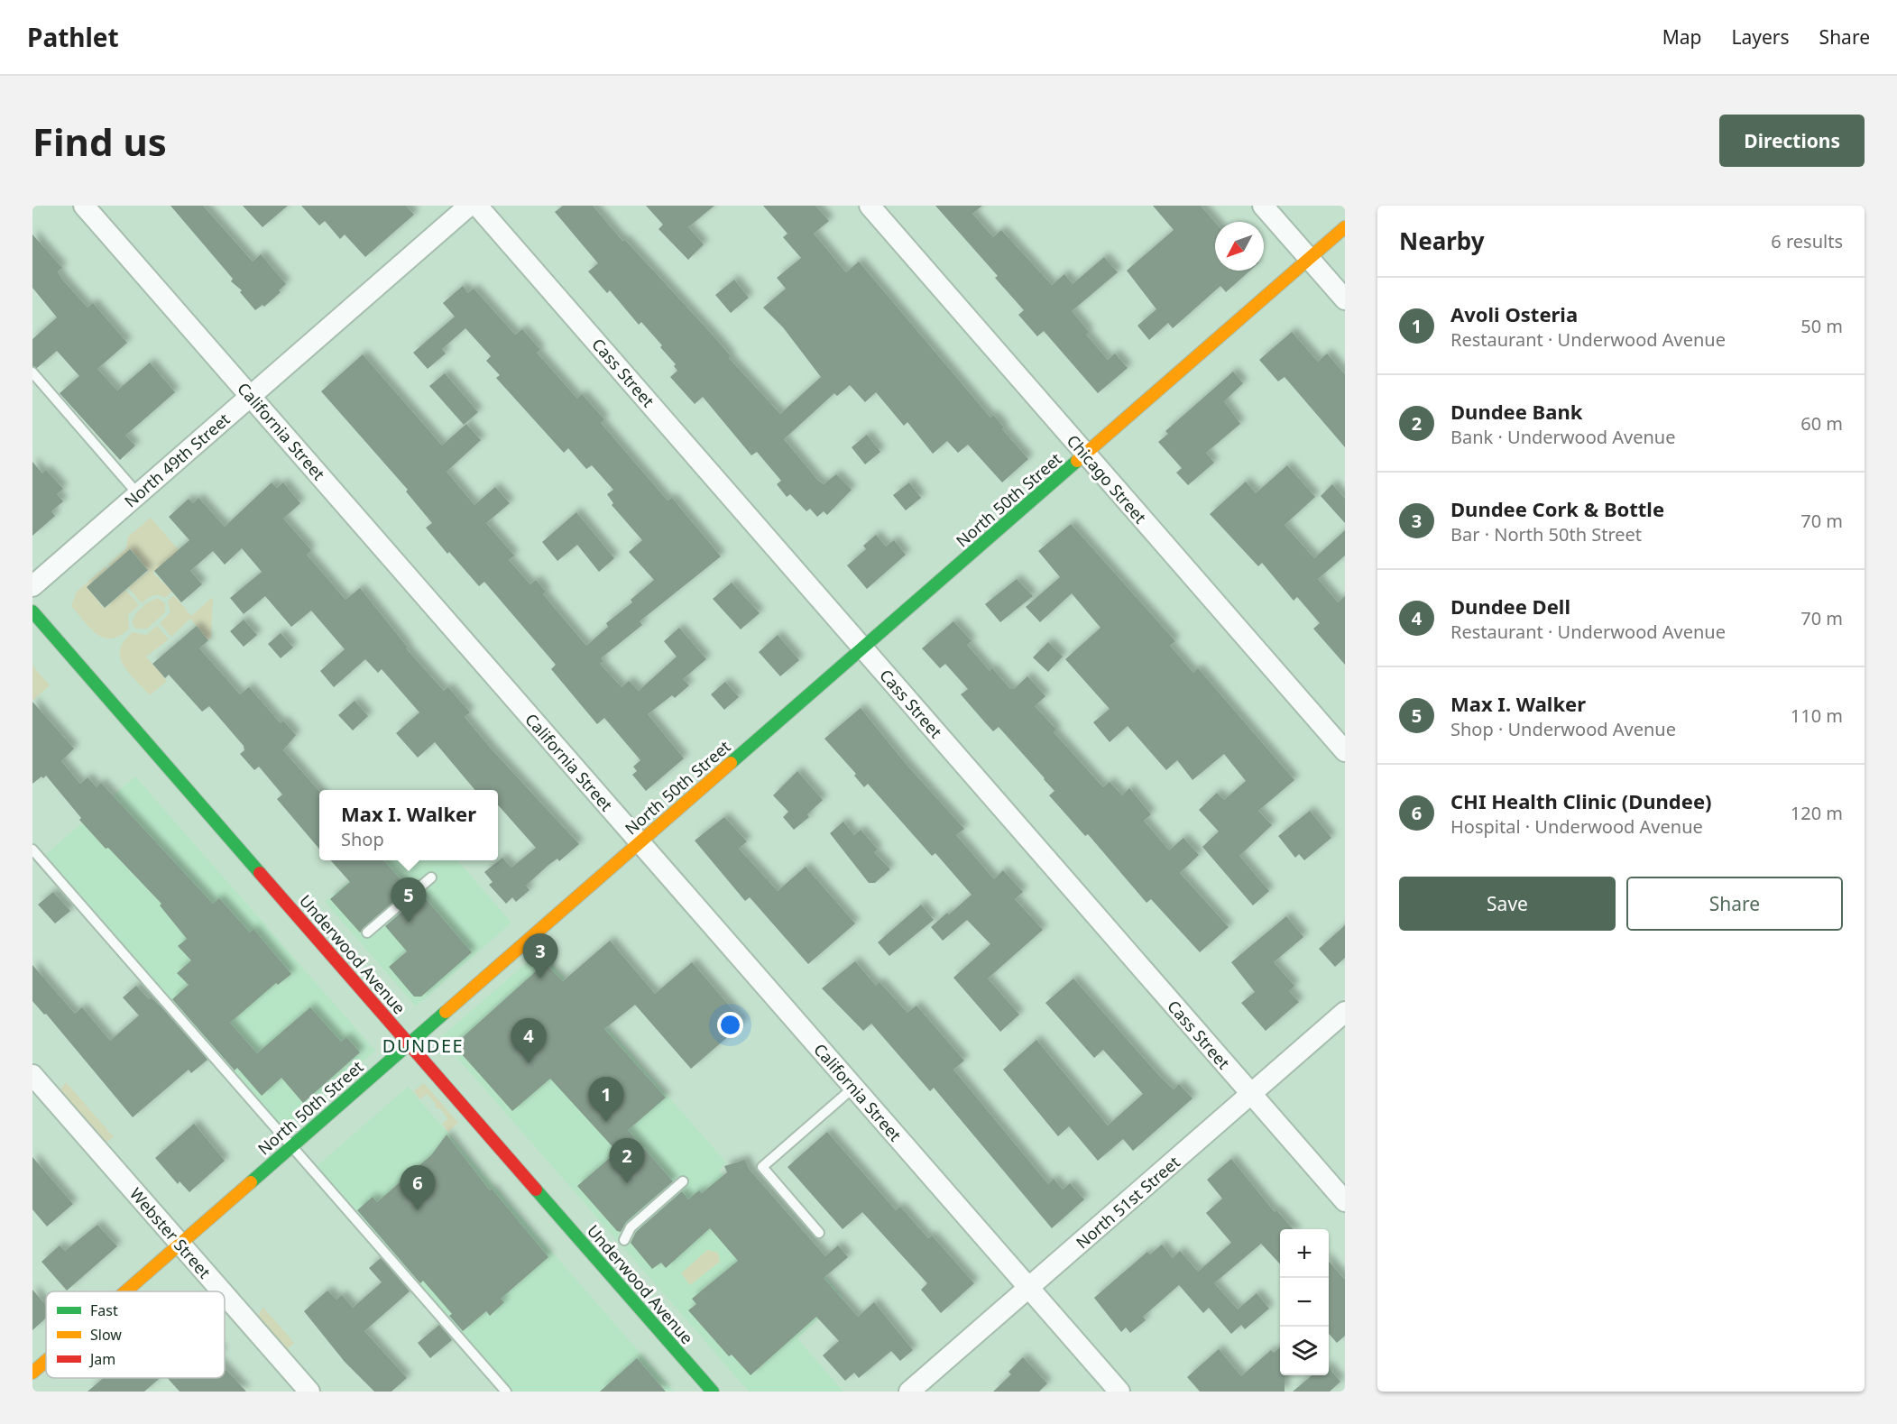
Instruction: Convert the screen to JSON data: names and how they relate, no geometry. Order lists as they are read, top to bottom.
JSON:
{
  "streets": {
    "street": [
      "Cass Street",
      "California Street",
      "North 49th Street",
      "Chicago Street",
      "North 50th Street",
      "Underwood Avenue",
      "North 51st Street",
      "Webster Street"
    ]
  },
  "crossings": [
    ["Cass Street", "North 50th Street"],
    ["Cass Street", "North 51st Street"],
    ["California Street", "North 49th Street"],
    ["California Street", "North 50th Street"],
    ["California Street", "North 51st Street"],
    ["Chicago Street", "North 50th Street"],
    ["North 50th Street", "Underwood Avenue"],
    ["North 50th Street", "Webster Street"]
  ],
  "districts": ["DUNDEE"],
  "legend": ["Fast", "Slow", "Jam"],
  "north": "bottom left",
  "page": {
    "header": "Pathlet",
    "nav": ["Map", "Layers", "Share"],
    "buttons": [
      "Directions",
      ["Save", "Share"]
    ],
    "title": "Find us",
    "heading": ["Nearby", "6 results"],
    "list": [
      {
        "mark": "1",
        "name": "Avoli Osteria",
        "note": "Restaurant · Underwood Avenue",
        "value": "50 m"
      },
      {
        "mark": "2",
        "name": "Dundee Bank",
        "note": "Bank · Underwood Avenue",
        "value": "60 m"
      },
      {
        "mark": "3",
        "name": "Dundee Cork & Bottle",
        "note": "Bar · North 50th Street",
        "value": "70 m"
      },
      {
        "mark": "4",
        "name": "Dundee Dell",
        "note": "Restaurant · Underwood Avenue",
        "value": "70 m"
      },
      {
        "mark": "5",
        "name": "Max I. Walker",
        "note": "Shop · Underwood Avenue",
        "value": "110 m"
      },
      {
        "mark": "6",
        "name": "CHI Health Clinic (Dundee)",
        "note": "Hospital · Underwood Avenue",
        "value": "120 m"
      }
    ],
    "popup": ["Max I. Walker", "Shop"],
    "pins": [
      "5",
      "3",
      "4",
      "1",
      "2",
      "6"
    ],
    "map_buttons": ["+", "−"]
  }
}
